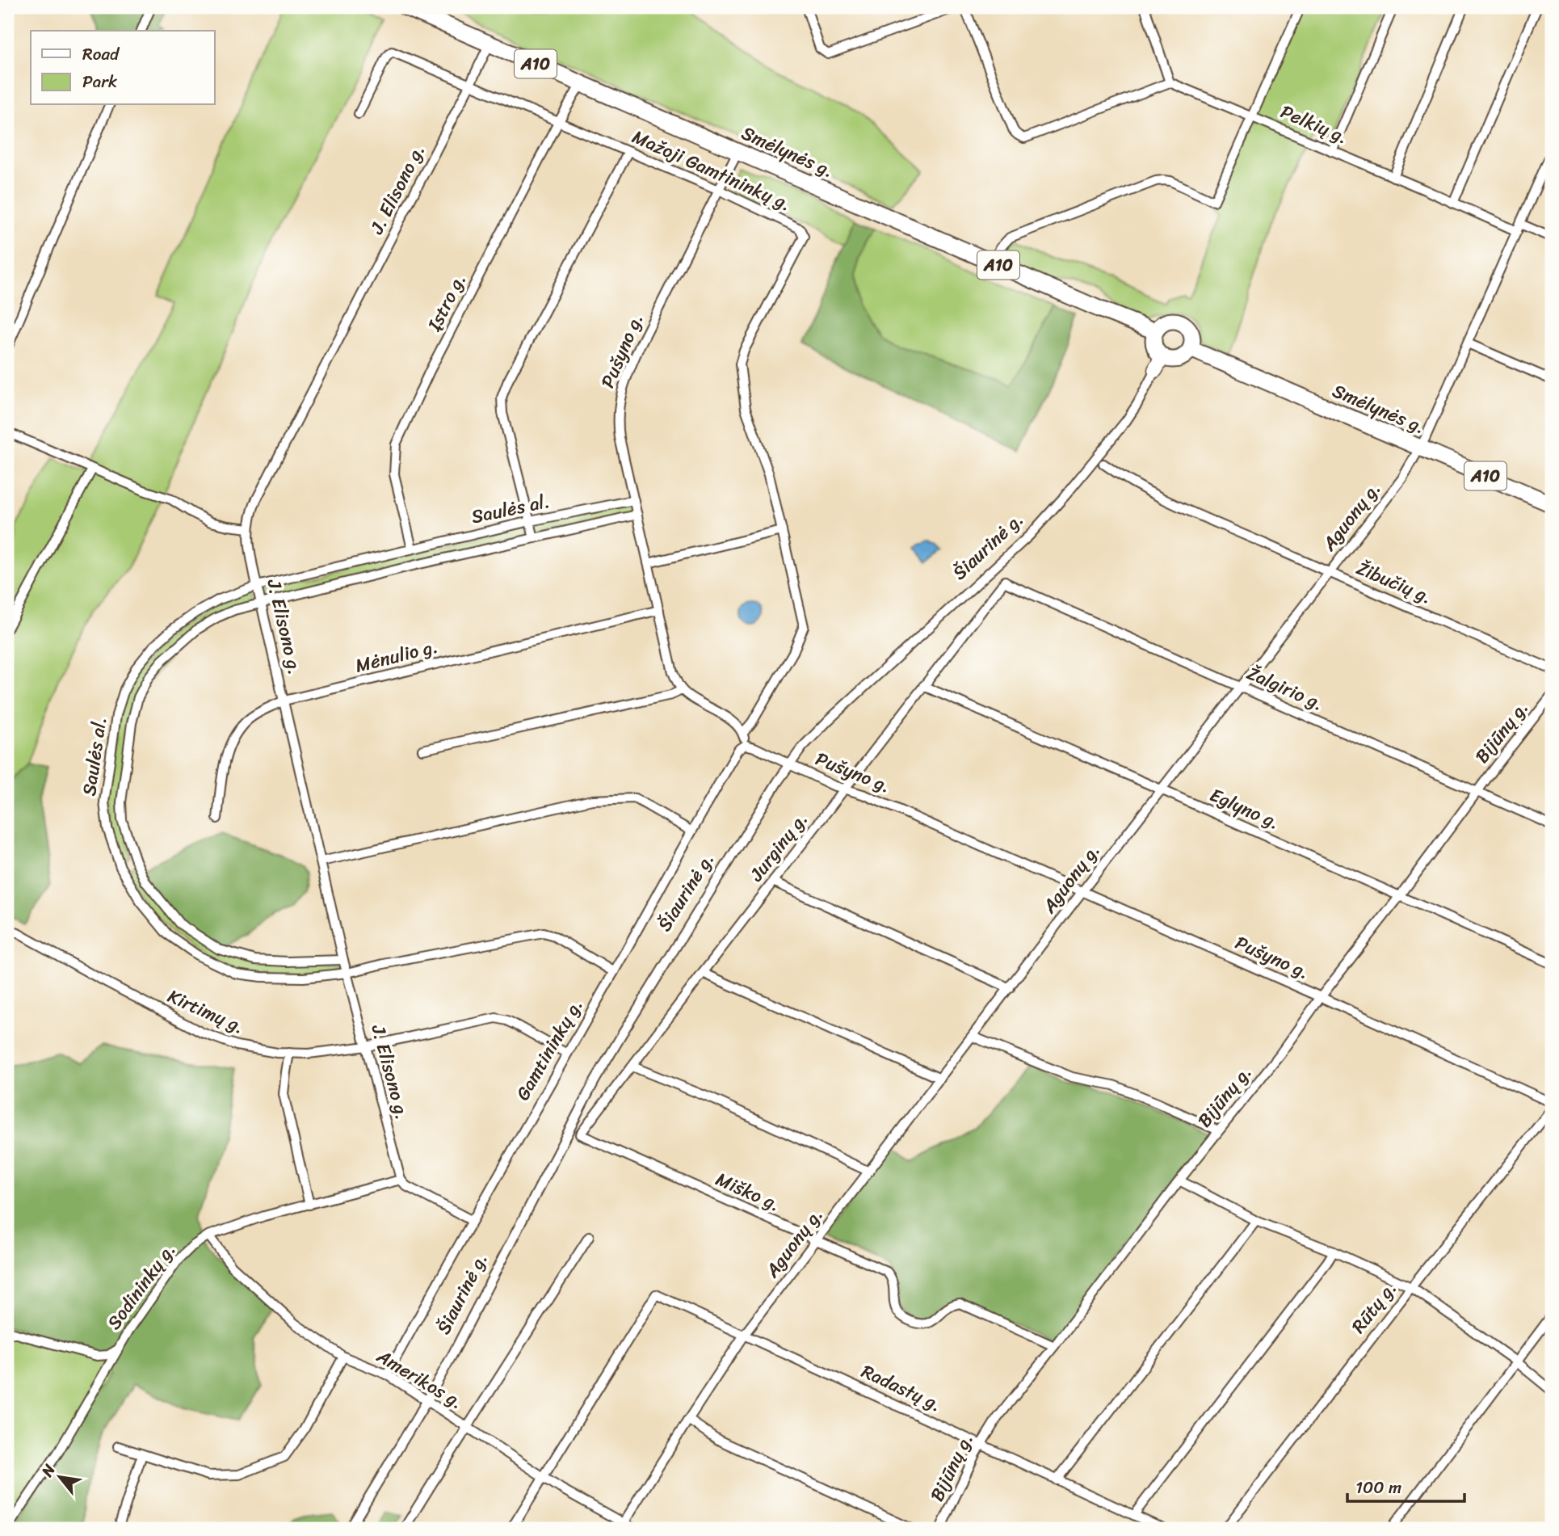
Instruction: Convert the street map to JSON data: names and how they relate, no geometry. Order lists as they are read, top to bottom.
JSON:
{
  "streets": {
    "highway": ["A10", "Smėlynės g."],
    "street": [
      "Pelkių g.",
      "Mažoji Gamtininkų g.",
      "J. Elisono g.",
      "Įstro g.",
      "Pušyno g.",
      "Saulės al.",
      "Aguonų g.",
      "Šiaurinė g.",
      "Žibučių g.",
      "Mėnulio g.",
      "Žalgirio g.",
      "Bijūnų g.",
      "Eglyno g.",
      "Jurginų g.",
      "Kirtimų g.",
      "Gamtininkų g.",
      "Miško g.",
      "Sodininkų g.",
      "Rūtų g.",
      "Amerikos g.",
      "Radastų g."
    ]
  },
  "crossings": [
    ["Pelkių g.", "Aguonų g."],
    ["Smėlynės g.", "J. Elisono g."],
    ["Smėlynės g.", "Įstro g."],
    ["Smėlynės g.", "Pušyno g."],
    ["Smėlynės g.", "Aguonų g."],
    ["Smėlynės g.", "Šiaurinė g."],
    ["Mažoji Gamtininkų g.", "J. Elisono g."],
    ["Mažoji Gamtininkų g.", "Įstro g."],
    ["Mažoji Gamtininkų g.", "Pušyno g."],
    ["J. Elisono g.", "Saulės al."],
    ["J. Elisono g.", "Mėnulio g."],
    ["J. Elisono g.", "Kirtimų g."],
    ["J. Elisono g.", "Sodininkų g."],
    ["Įstro g.", "Saulės al."],
    ["Pušyno g.", "Saulės al."],
    ["Pušyno g.", "Aguonų g."],
    ["Pušyno g.", "Šiaurinė g."],
    ["Pušyno g.", "Mėnulio g."],
    ["Pušyno g.", "Bijūnų g."],
    ["Pušyno g.", "Jurginų g."],
    ["Pušyno g.", "Gamtininkų g."],
    ["Saulės al.", "Gamtininkų g."],
    ["Aguonų g.", "Žibučių g."],
    ["Aguonų g.", "Žalgirio g."],
    ["Aguonų g.", "Eglyno g."],
    ["Aguonų g.", "Miško g."],
    ["Aguonų g.", "Amerikos g."],
    ["Aguonų g.", "Radastų g."],
    ["Šiaurinė g.", "Amerikos g."],
    ["Žalgirio g.", "Bijūnų g."],
    ["Žalgirio g.", "Jurginų g."],
    ["Bijūnų g.", "Eglyno g."],
    ["Bijūnų g.", "Miško g."],
    ["Bijūnų g.", "Radastų g."],
    ["Eglyno g.", "Jurginų g."],
    ["Jurginų g.", "Miško g."],
    ["Kirtimų g.", "Gamtininkų g."],
    ["Gamtininkų g.", "Amerikos g."],
    ["Sodininkų g.", "Amerikos g."],
    ["Amerikos g.", "Radastų g."]
  ],
  "legend": ["Road", "Park"],
  "scale_bar": "100 m",
  "north": "top left"
}
